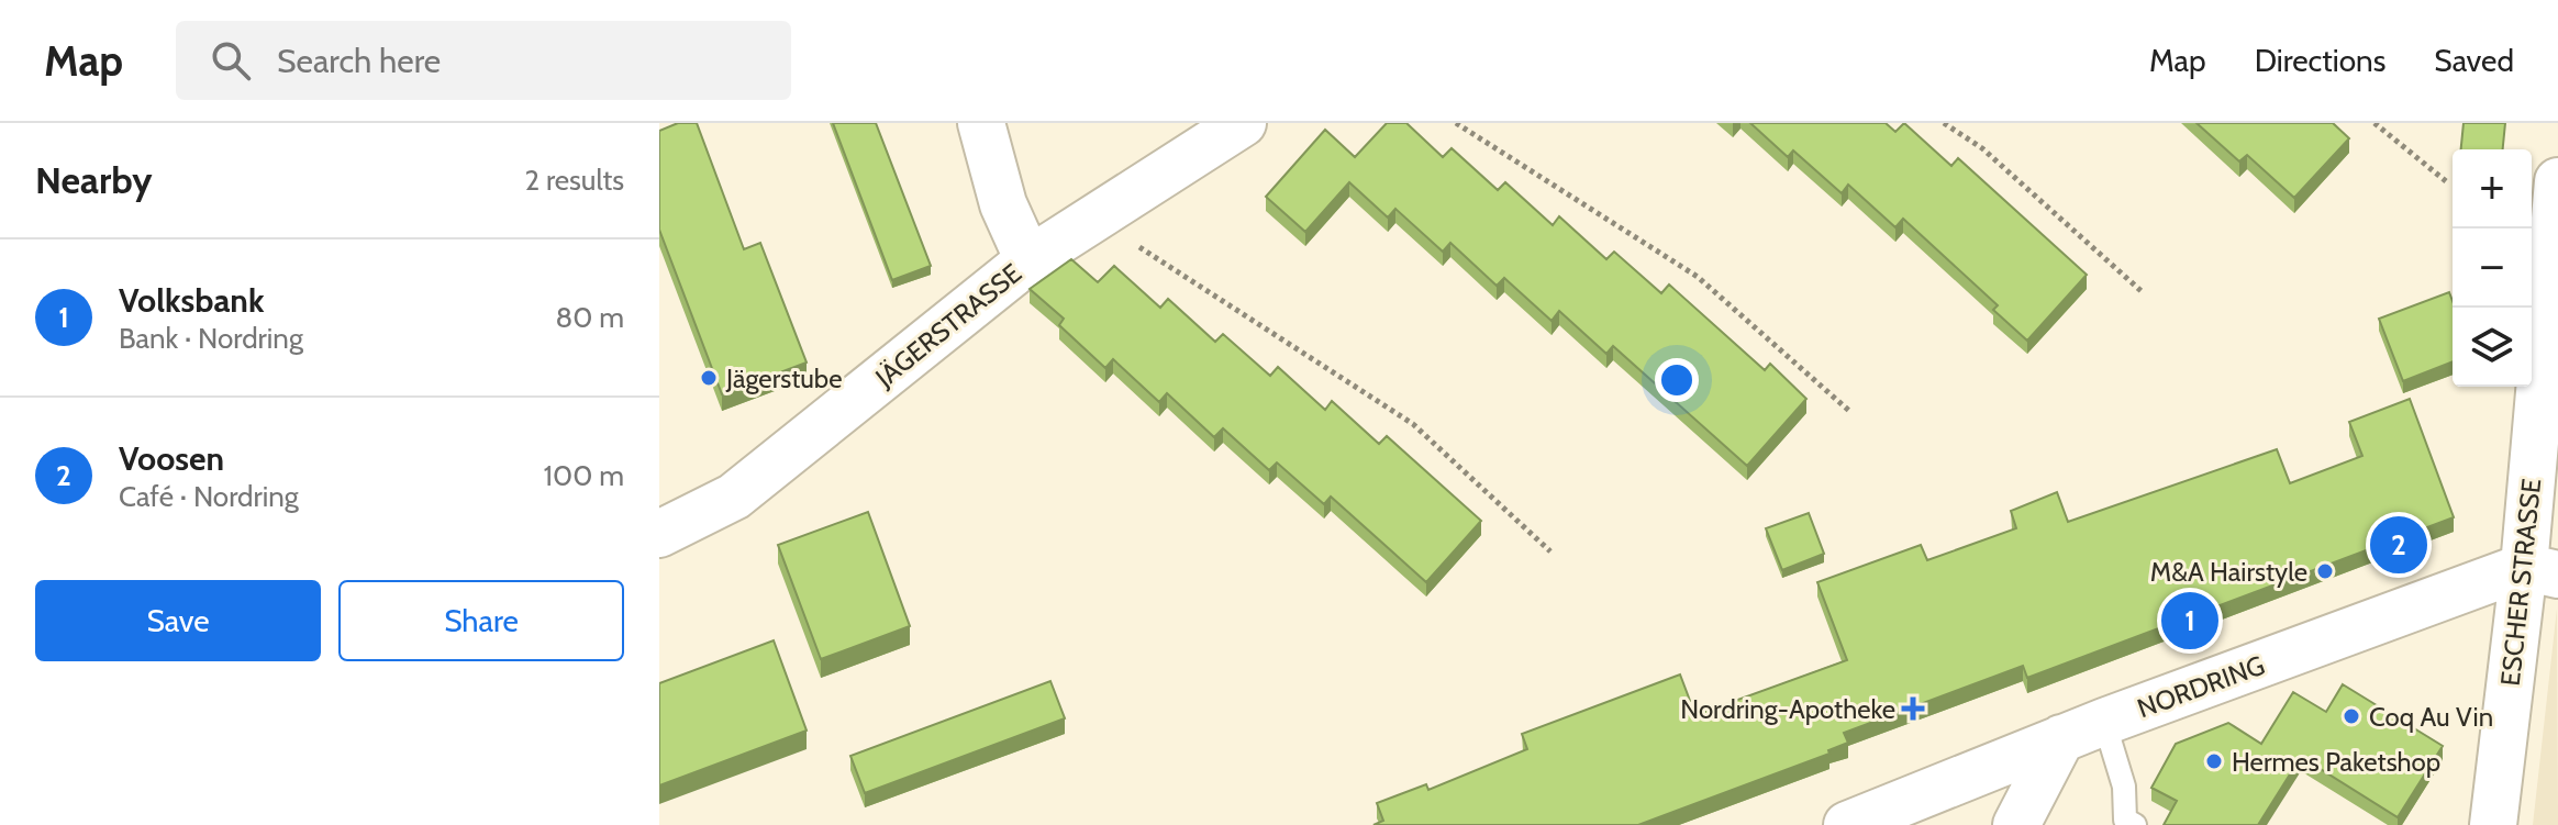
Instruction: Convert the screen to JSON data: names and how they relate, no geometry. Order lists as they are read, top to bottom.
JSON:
{
  "streets": {
    "street": ["JÄGERSTRASSE", "ESCHER STRASSE", "NORDRING"]
  },
  "crossings": [
    ["ESCHER STRASSE", "NORDRING"]
  ],
  "places": {
    "other": [
      "Jägerstube",
      "M&A Hairstyle",
      "Coq Au Vin",
      "Hermes Paketshop"
    ],
    "health": ["Nordring-Apotheke"]
  },
  "page": {
    "header": "Map",
    "search": "Search here",
    "nav": ["Map", "Directions", "Saved"],
    "heading": ["Nearby", "2 results"],
    "map_buttons": ["+", "−"],
    "list": [
      {
        "mark": "1",
        "name": "Volksbank",
        "note": "Bank · Nordring",
        "value": "80 m"
      },
      {
        "mark": "2",
        "name": "Voosen",
        "note": "Café · Nordring",
        "value": "100 m"
      }
    ],
    "pins": ["2", "1"],
    "buttons": ["Save", "Share"]
  }
}
